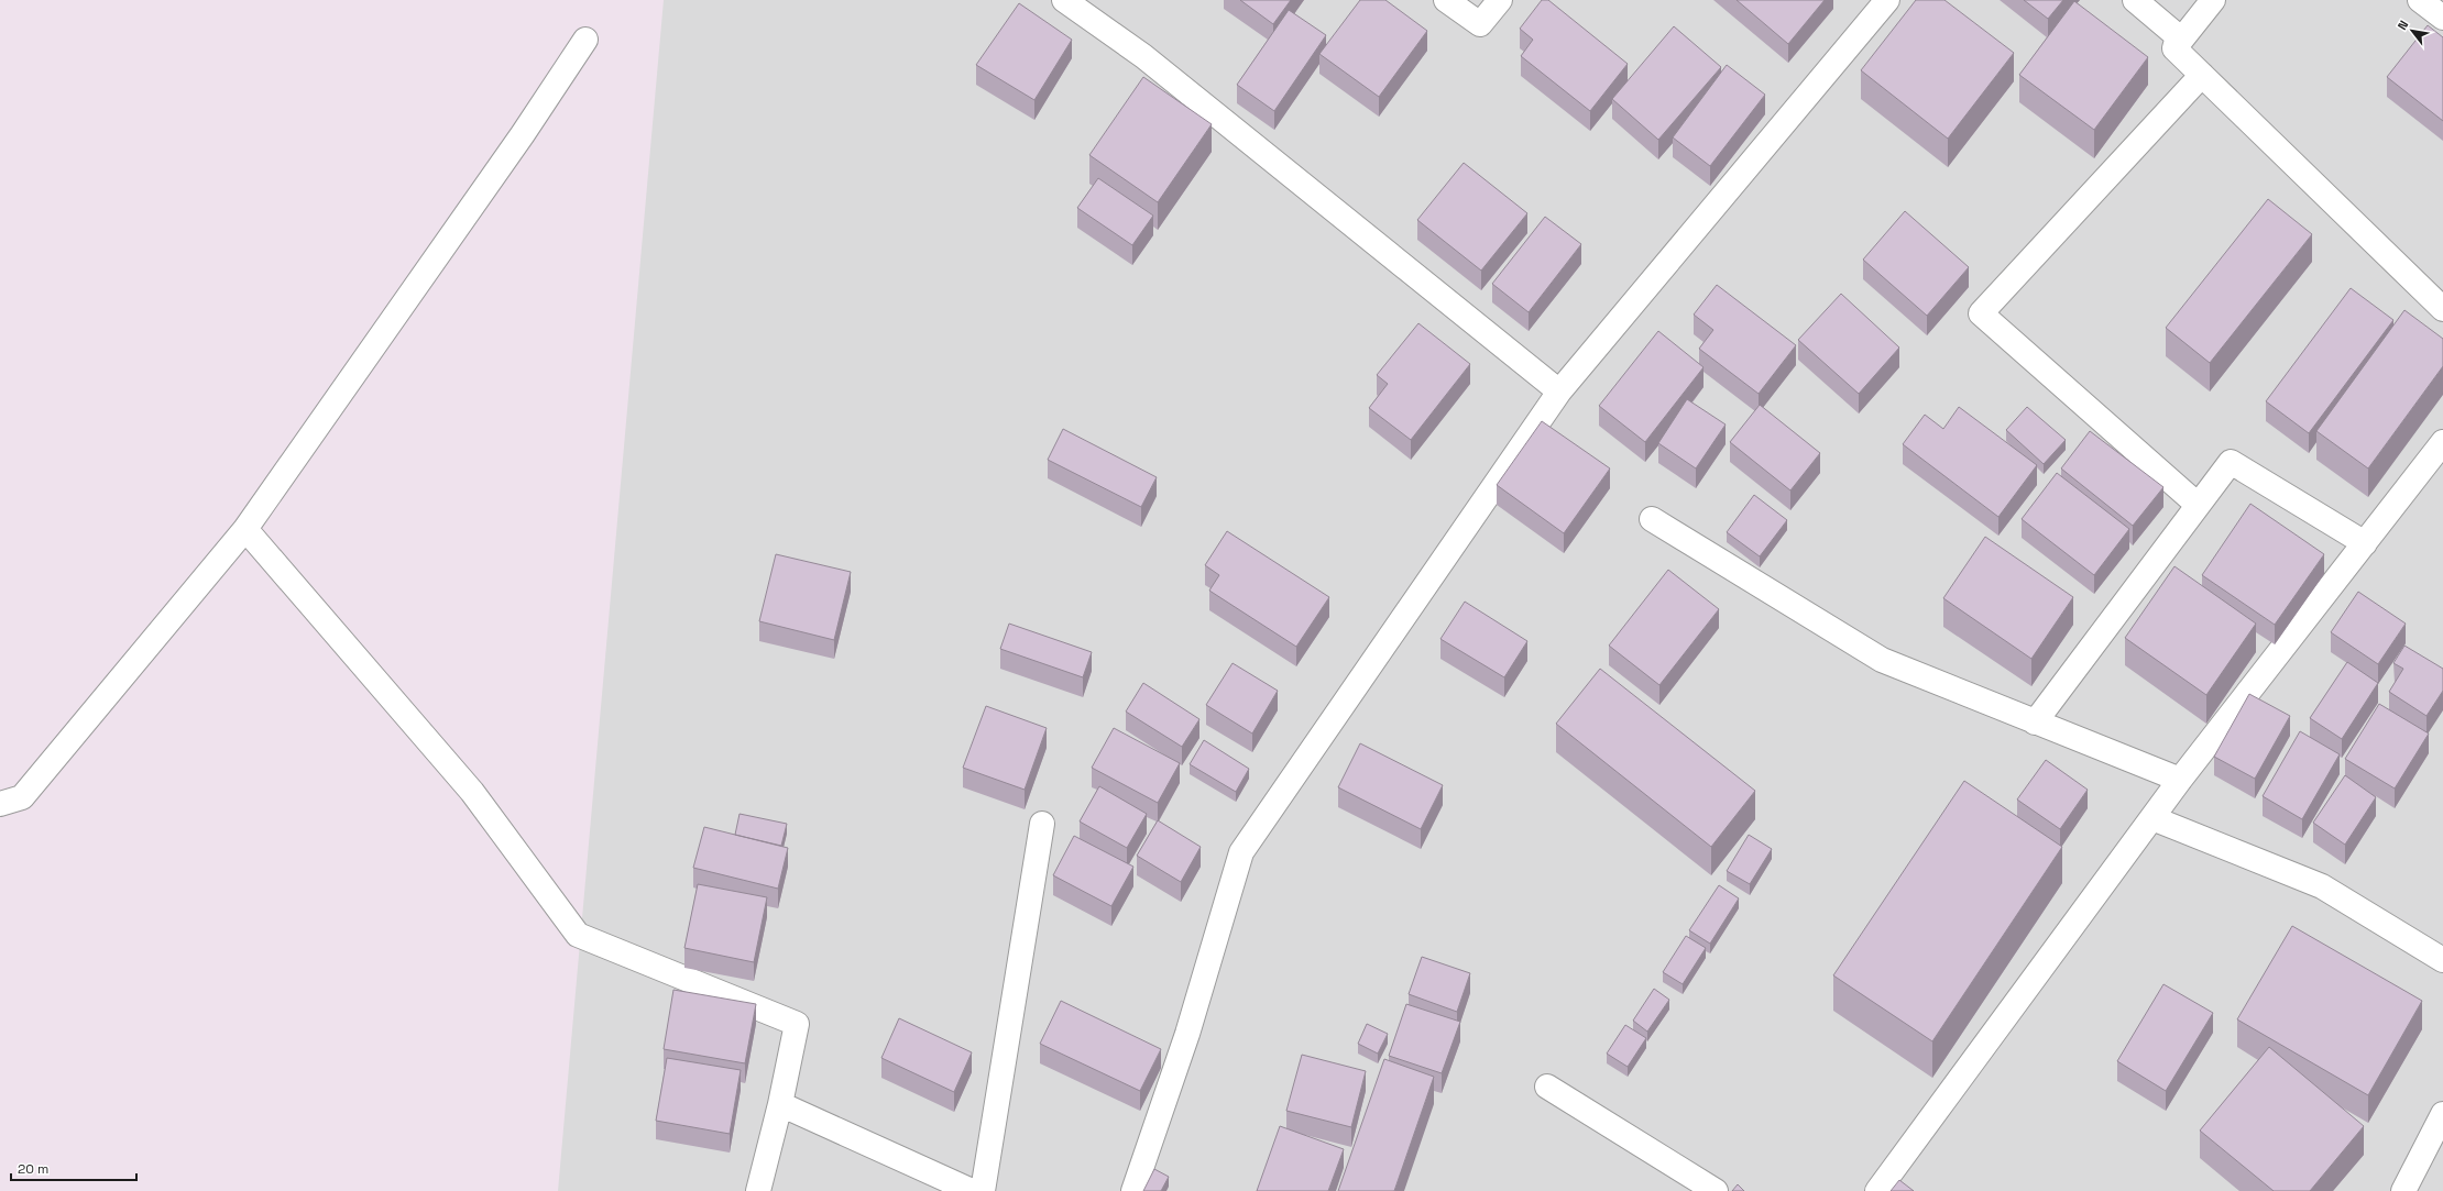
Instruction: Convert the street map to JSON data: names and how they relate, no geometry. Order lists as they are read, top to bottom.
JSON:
{
  "scale_bar": "20 m",
  "north": "top left"
}
